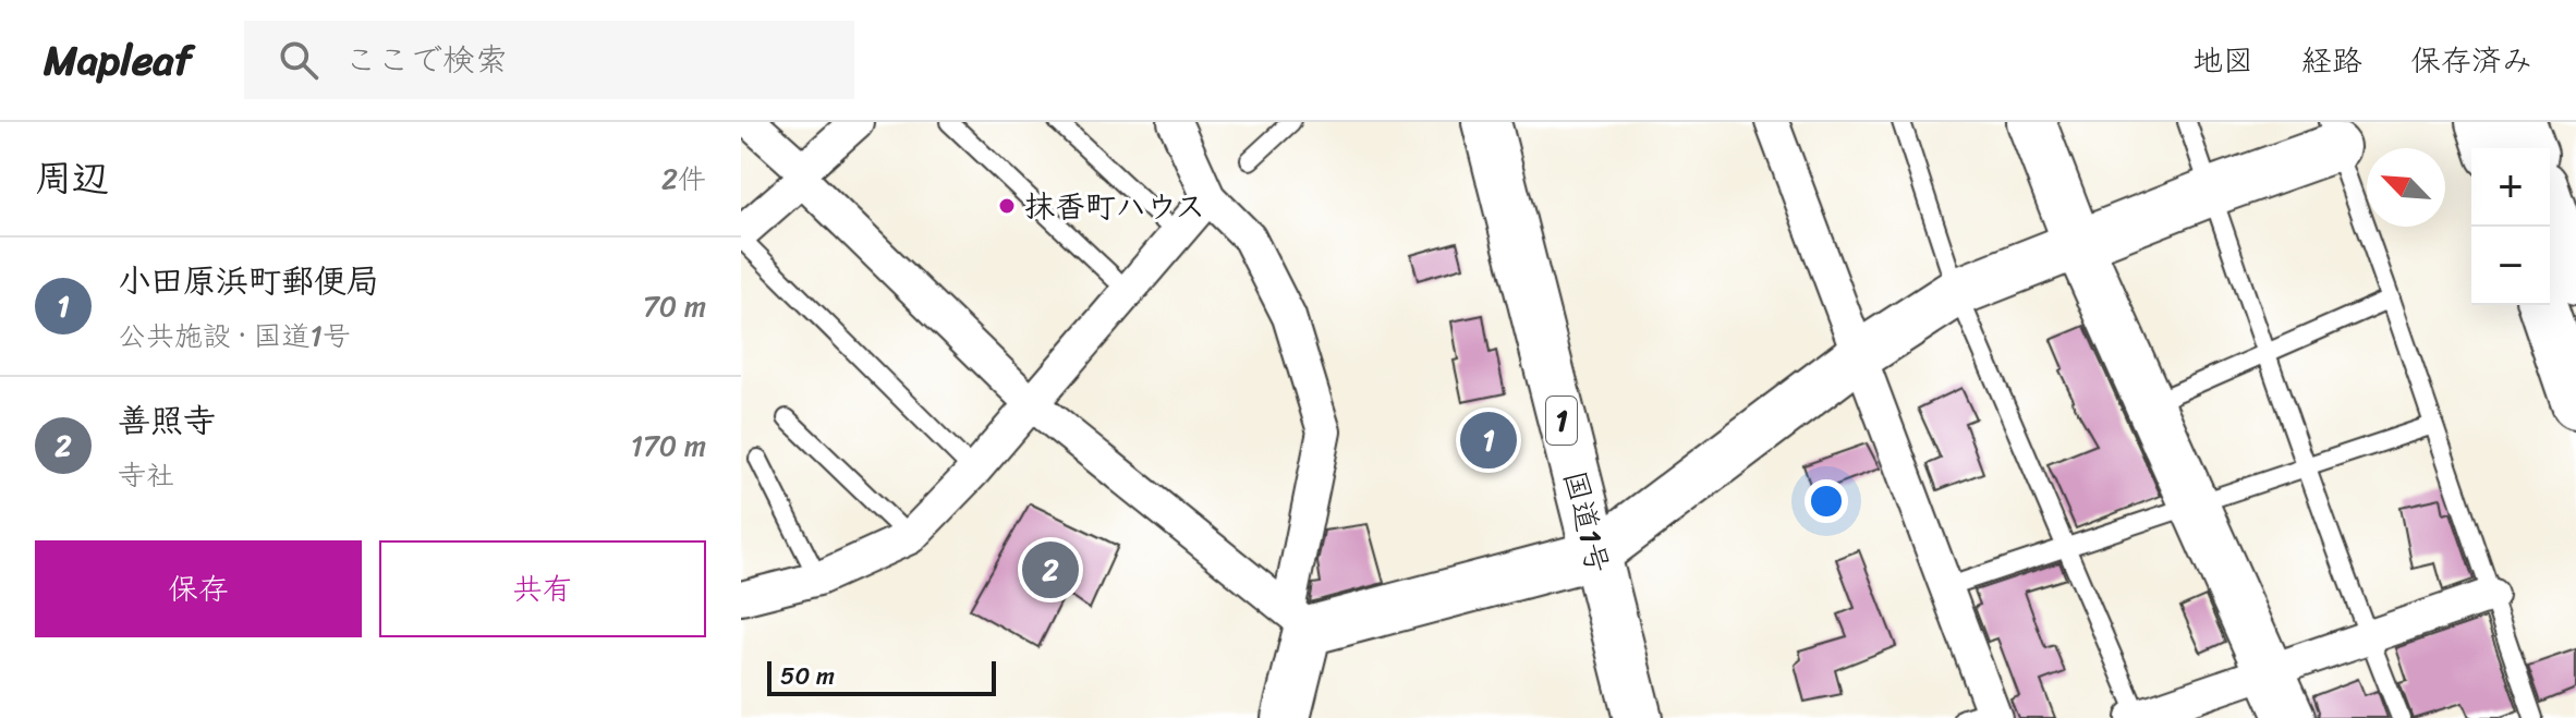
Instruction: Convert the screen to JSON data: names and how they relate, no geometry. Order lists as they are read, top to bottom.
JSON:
{
  "streets": {
    "main road": ["1", "国道1号"]
  },
  "places": ["抹香町ハウス"],
  "scale_bar": "50 m",
  "north": "top left",
  "page": {
    "header": "Mapleaf",
    "search": "ここで検索",
    "nav": ["地図", "経路", "保存済み"],
    "heading": ["周辺", "2件"],
    "map_buttons": ["+", "−"],
    "list": [
      {
        "mark": "1",
        "name": "小田原浜町郵便局",
        "note": "公共施設 · 国道1号",
        "value": "70 m"
      },
      {
        "mark": "2",
        "name": "善照寺",
        "note": "寺社",
        "value": "170 m"
      }
    ],
    "pins": ["1", "2"],
    "buttons": ["保存", "共有"],
    "scale": "50 m"
  }
}
